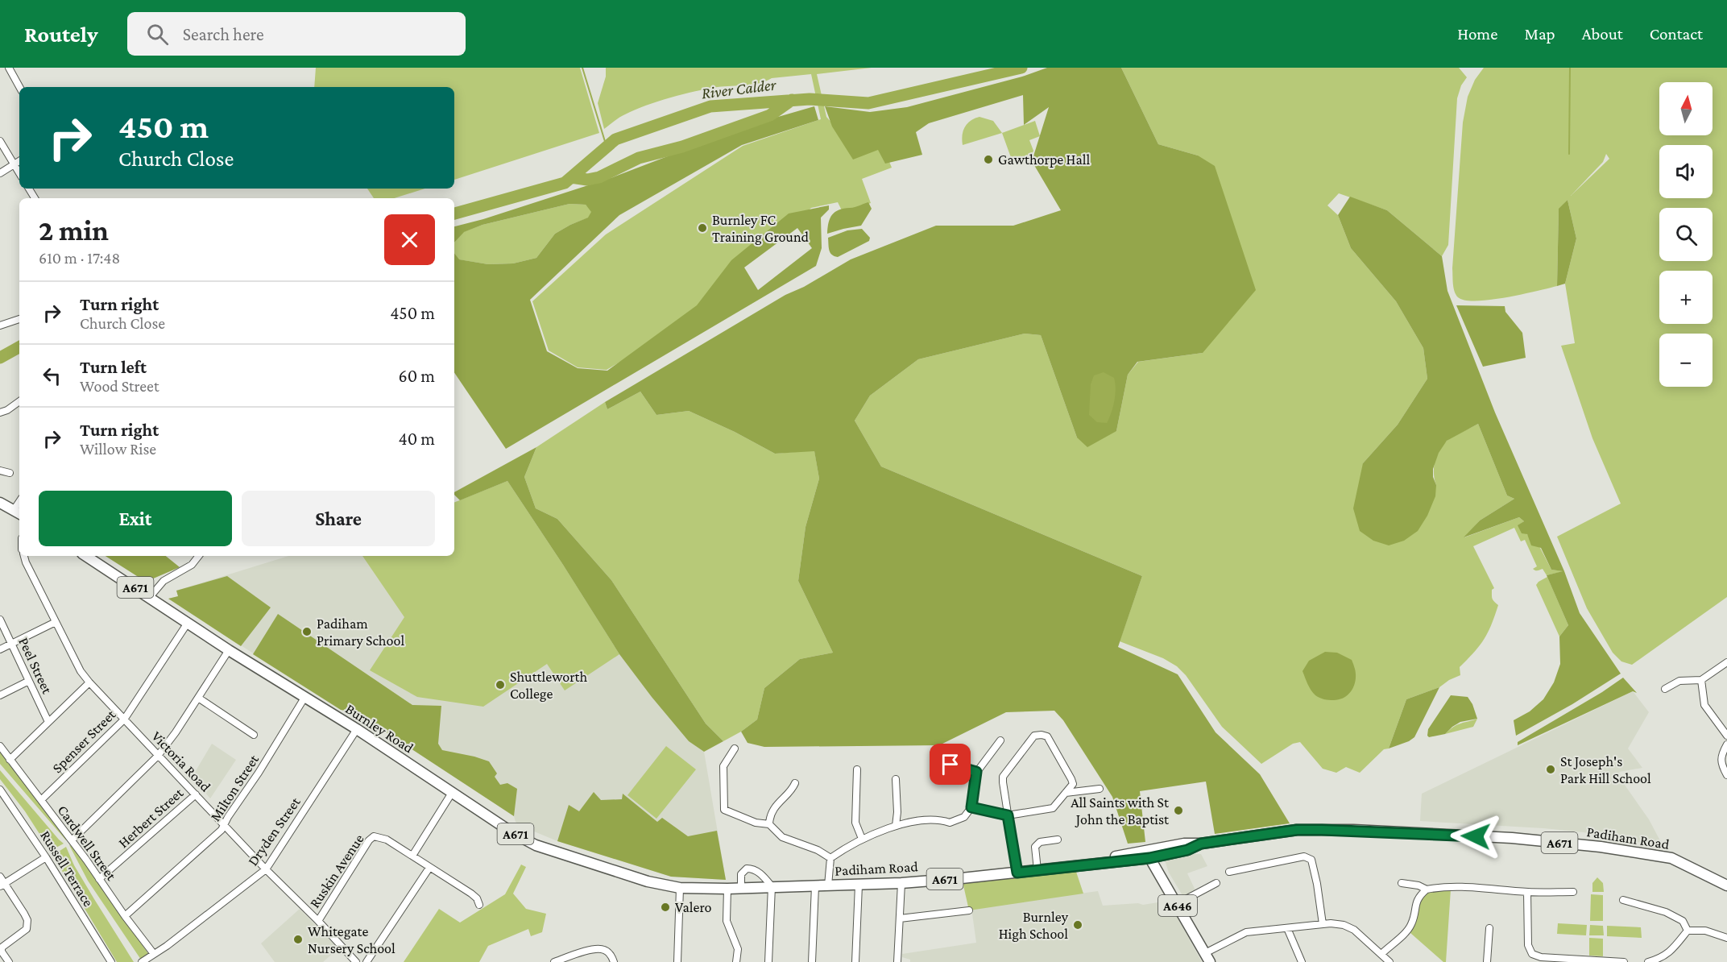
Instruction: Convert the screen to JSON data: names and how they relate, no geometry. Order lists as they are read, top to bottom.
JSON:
{
  "streets": {
    "main road": [
      "A671",
      "Burnley Road",
      "Padiham Road",
      "A646"
    ],
    "street": [
      "Peel Street",
      "Spenser Street",
      "Victoria Road",
      "Milton Street",
      "Herbert Street",
      "Dryden Street",
      "Cardwell Street",
      "Russell Terrace",
      "Ruskin Avenue"
    ]
  },
  "crossings": [
    ["Burnley Road", "Spenser Street"],
    ["Burnley Road", "Milton Street"],
    ["Burnley Road", "Dryden Street"],
    ["Burnley Road", "Padiham Road"],
    ["Spenser Street", "Victoria Road"],
    ["Spenser Street", "Cardwell Street"],
    ["Victoria Road", "Milton Street"],
    ["Victoria Road", "Herbert Street"],
    ["Victoria Road", "Dryden Street"],
    ["Victoria Road", "Ruskin Avenue"],
    ["Milton Street", "Cardwell Street"],
    ["Herbert Street", "Cardwell Street"],
    ["Dryden Street", "Cardwell Street"],
    ["Padiham Road", "A646"]
  ],
  "water": ["River Calder"],
  "places": [
    "Gawthorpe Hall",
    "Burnley FC Training Ground",
    "Padiham Primary School",
    "Shuttleworth College",
    "St Joseph's Park Hill School",
    "All Saints with St John the Baptist",
    "Valero",
    "Burnley High School",
    "Whitegate Nursery School"
  ],
  "north": "top",
  "page": {
    "header": "Routely",
    "search": "Search here",
    "nav": [
      "Home",
      "Map",
      "About",
      "Contact"
    ],
    "map_buttons": ["+", "−"],
    "turn": ["450 m", "Church Close"],
    "heading": ["2 min", "610 m · 17:48"],
    "list": [
      {
        "name": "Turn right",
        "note": "Church Close",
        "value": "450 m"
      },
      {
        "name": "Turn left",
        "note": "Wood Street",
        "value": "60 m"
      },
      {
        "name": "Turn right",
        "note": "Willow Rise",
        "value": "40 m"
      }
    ],
    "buttons": ["Exit", "Share"]
  }
}
